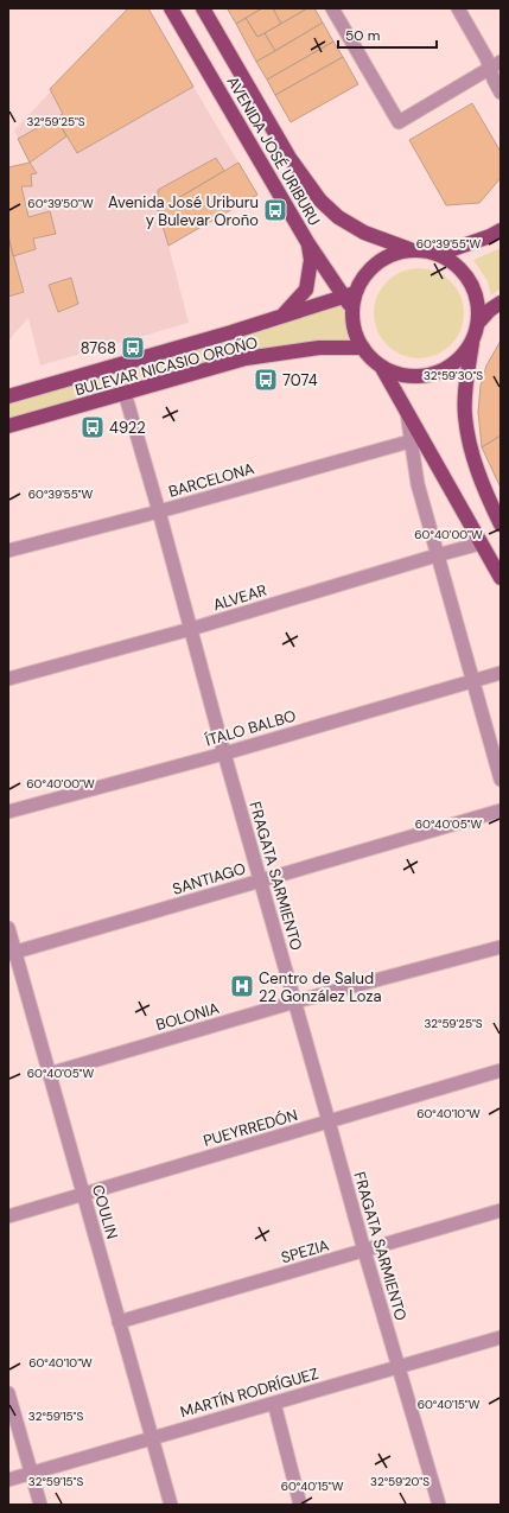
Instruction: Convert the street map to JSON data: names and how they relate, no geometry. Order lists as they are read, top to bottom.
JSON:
{
  "streets": {
    "main road": ["AVENIDA JOSÉ URIBURU", "BULEVAR NICASIO OROÑO"],
    "street": [
      "BARCELONA",
      "ALVEAR",
      "ÍTALO BALBO",
      "FRAGATA SARMIENTO",
      "SANTIAGO",
      "BOLONIA",
      "PUEYRREDÓN",
      "COULIN",
      "SPEZIA",
      "MARTÍN RODRÍGUEZ"
    ]
  },
  "crossings": [
    ["AVENIDA JOSÉ URIBURU", "BULEVAR NICASIO OROÑO"],
    ["BULEVAR NICASIO OROÑO", "FRAGATA SARMIENTO"],
    ["BARCELONA", "FRAGATA SARMIENTO"],
    ["ALVEAR", "FRAGATA SARMIENTO"],
    ["ÍTALO BALBO", "FRAGATA SARMIENTO"],
    ["FRAGATA SARMIENTO", "SANTIAGO"],
    ["FRAGATA SARMIENTO", "BOLONIA"],
    ["FRAGATA SARMIENTO", "PUEYRREDÓN"],
    ["FRAGATA SARMIENTO", "SPEZIA"],
    ["FRAGATA SARMIENTO", "MARTÍN RODRÍGUEZ"],
    ["SANTIAGO", "COULIN"],
    ["BOLONIA", "COULIN"],
    ["PUEYRREDÓN", "COULIN"],
    ["COULIN", "SPEZIA"],
    ["COULIN", "MARTÍN RODRÍGUEZ"]
  ],
  "places": {
    "bus stop": [
      "Avenida José Uriburu y Bulevar Oroño",
      "8768",
      "7074",
      "4922"
    ],
    "hospital": ["Centro de Salud 22 González Loza"]
  },
  "scale_bar": "50 m",
  "coordinates": [
    "32°59'25\"S",
    "60°39'50\"W",
    "60°39'55\"W",
    "32°59'30\"S",
    "60°40'00\"W",
    "60°40'05\"W",
    "60°40'10\"W",
    "60°40'15\"W",
    "32°59'15\"S",
    "32°59'20\"S"
  ]
}
